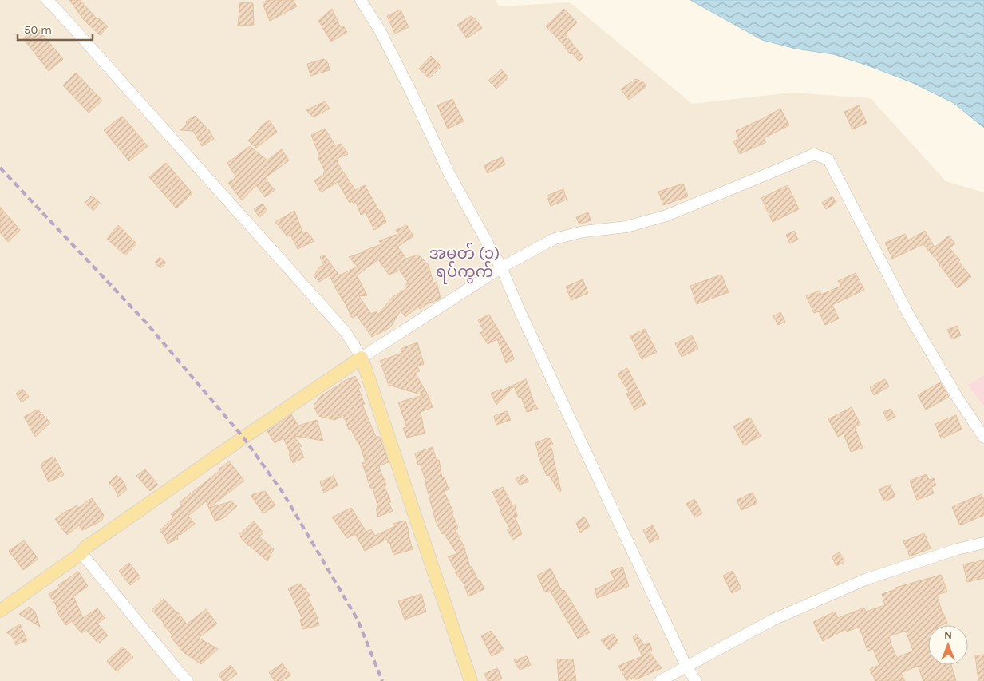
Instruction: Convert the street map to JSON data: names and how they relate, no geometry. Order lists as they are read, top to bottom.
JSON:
{
  "districts": ["အမှတ် (၁) ရပ်ကွက်"],
  "scale_bar": "50 m",
  "north": "top"
}
